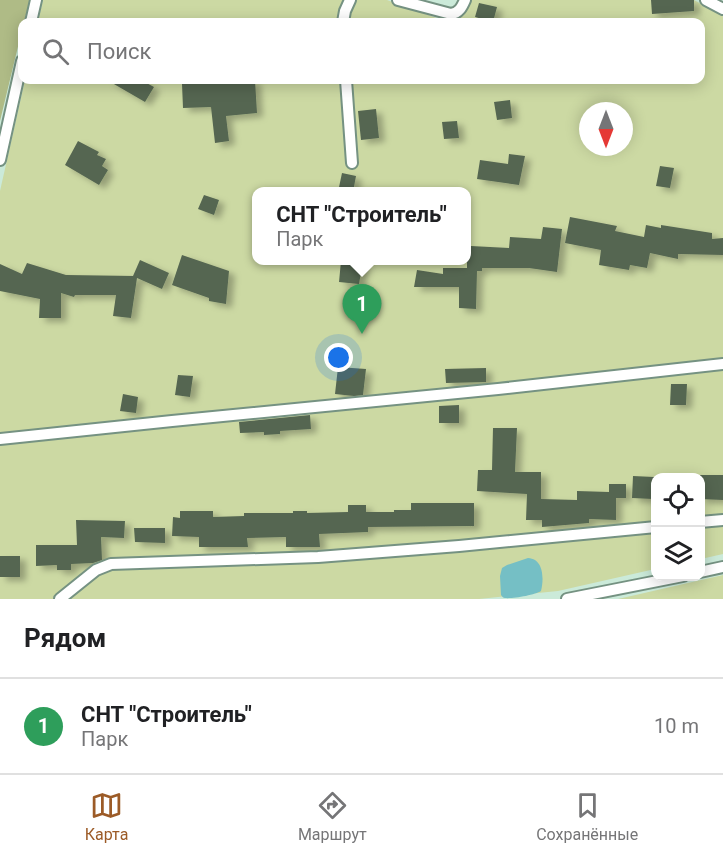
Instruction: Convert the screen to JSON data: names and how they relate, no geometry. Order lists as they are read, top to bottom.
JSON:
{
  "north": "bottom",
  "page": {
    "search": "Поиск",
    "popup": ["СНТ \"Строитель\"", "Парк"],
    "pins": "1",
    "heading": "Рядом",
    "list": [
      {
        "mark": "1",
        "name": "СНТ \"Строитель\"",
        "note": "Парк",
        "value": "10 m"
      }
    ],
    "nav": ["Карта", "Маршрут", "Сохранённые"]
  }
}
